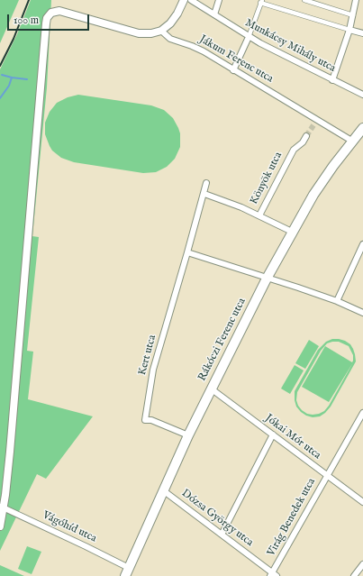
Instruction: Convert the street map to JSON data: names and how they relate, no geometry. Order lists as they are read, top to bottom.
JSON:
{
  "streets": {
    "main road": ["Rákóczi Ferenc utca"],
    "street": [
      "Munkácsy Mihály utca",
      "Jákum Ferenc utca",
      "Könyök utca",
      "Kert utca",
      "Jókai Mór utca",
      "Virág Benedek utca",
      "Dózsa György utca",
      "Vágóhíd utca"
    ]
  },
  "crossings": [
    ["Jákum Ferenc utca", "Rákóczi Ferenc utca"],
    ["Könyök utca", "Rákóczi Ferenc utca"],
    ["Könyök utca", "Kert utca"],
    ["Rákóczi Ferenc utca", "Kert utca"],
    ["Rákóczi Ferenc utca", "Jókai Mór utca"],
    ["Rákóczi Ferenc utca", "Dózsa György utca"],
    ["Rákóczi Ferenc utca", "Vágóhíd utca"],
    ["Jókai Mór utca", "Virág Benedek utca"],
    ["Virág Benedek utca", "Dózsa György utca"]
  ],
  "scale_bar": "100 m"
}
